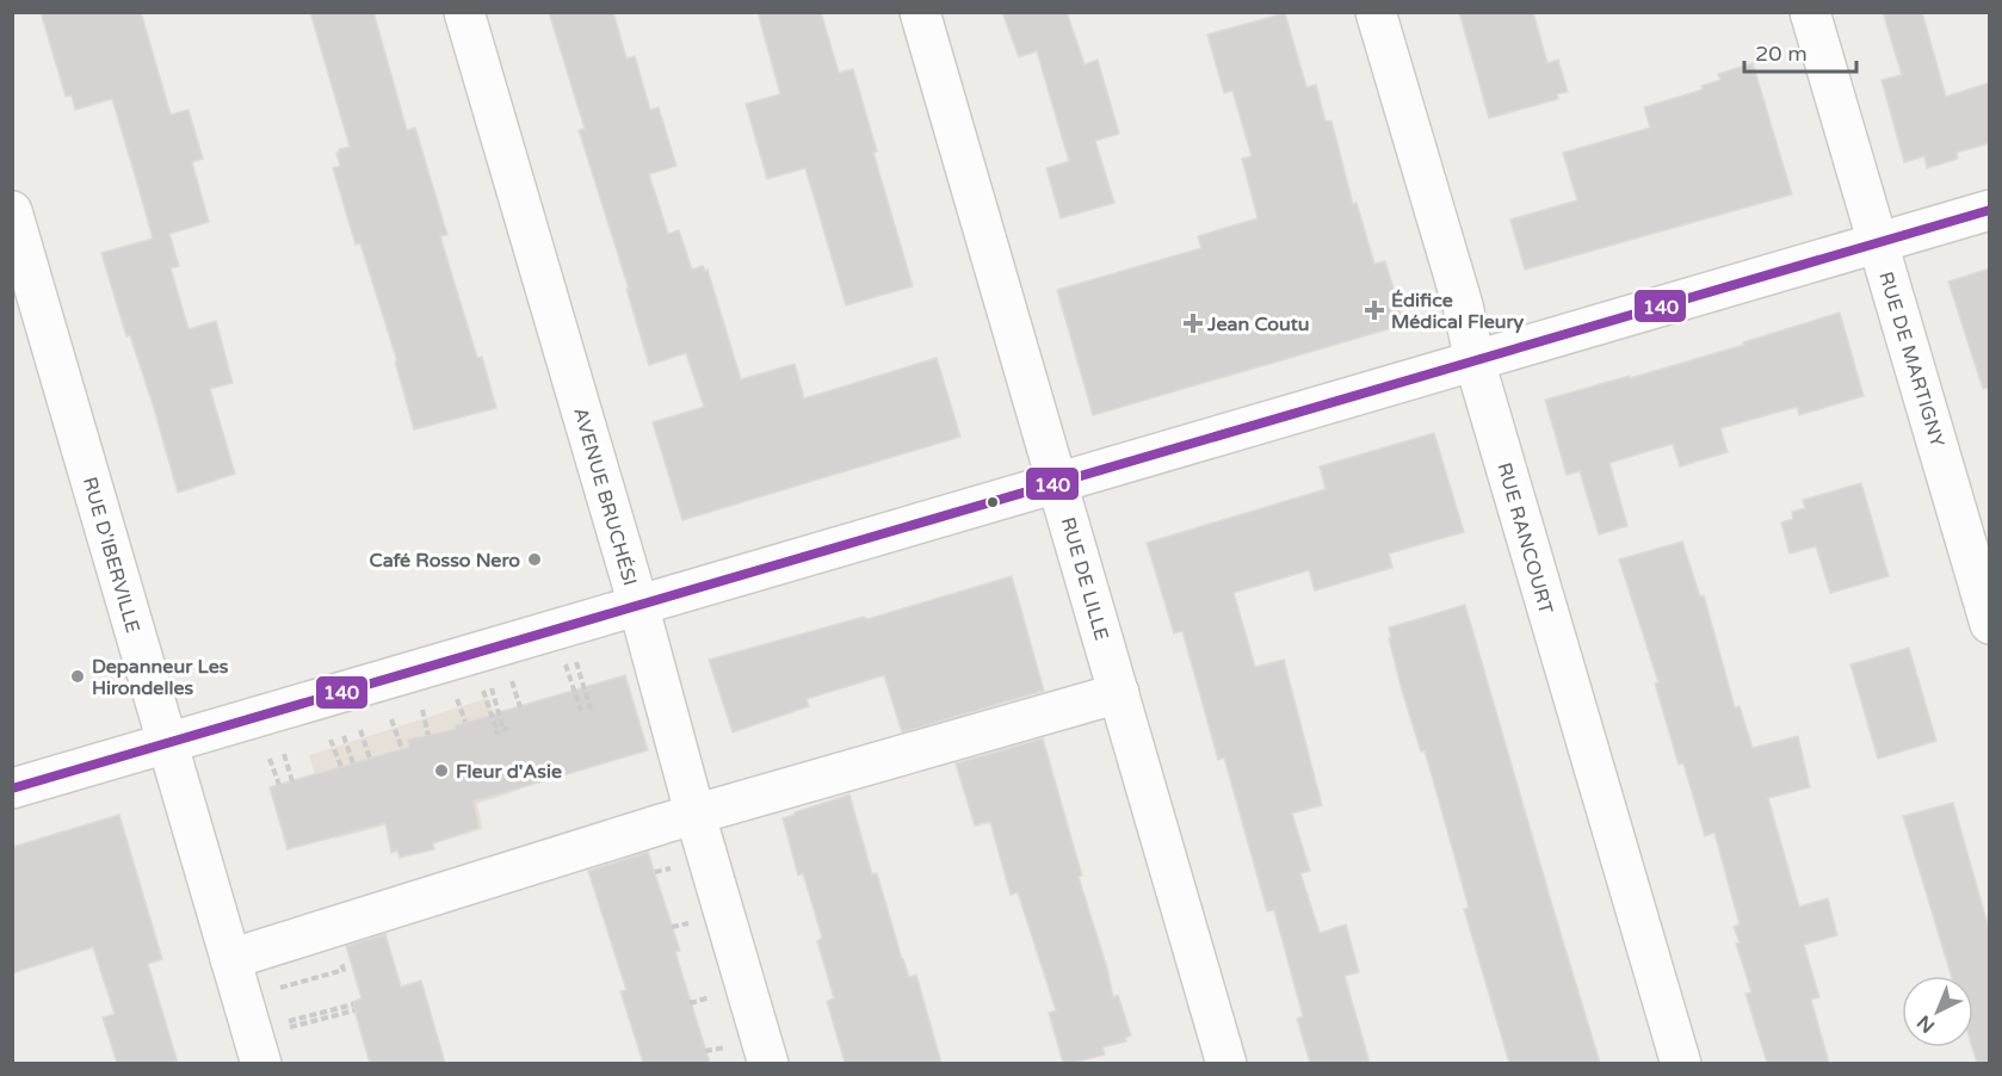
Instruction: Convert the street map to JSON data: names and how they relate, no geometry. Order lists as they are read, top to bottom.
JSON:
{
  "streets": {
    "street": [
      "RUE DE MARTIGNY",
      "AVENUE BRUCHÉSI",
      "RUE RANCOURT",
      "RUE D'IBERVILLE",
      "RUE DE LILLE"
    ]
  },
  "places": {
    "health": ["Édifice Médical Fleury", "Jean Coutu"],
    "other": ["Café Rosso Nero", "Depanneur Les Hirondelles", "Fleur d'Asie"]
  },
  "lines": ["transit line 140"],
  "scale_bar": "20 m",
  "north": "bottom left"
}
